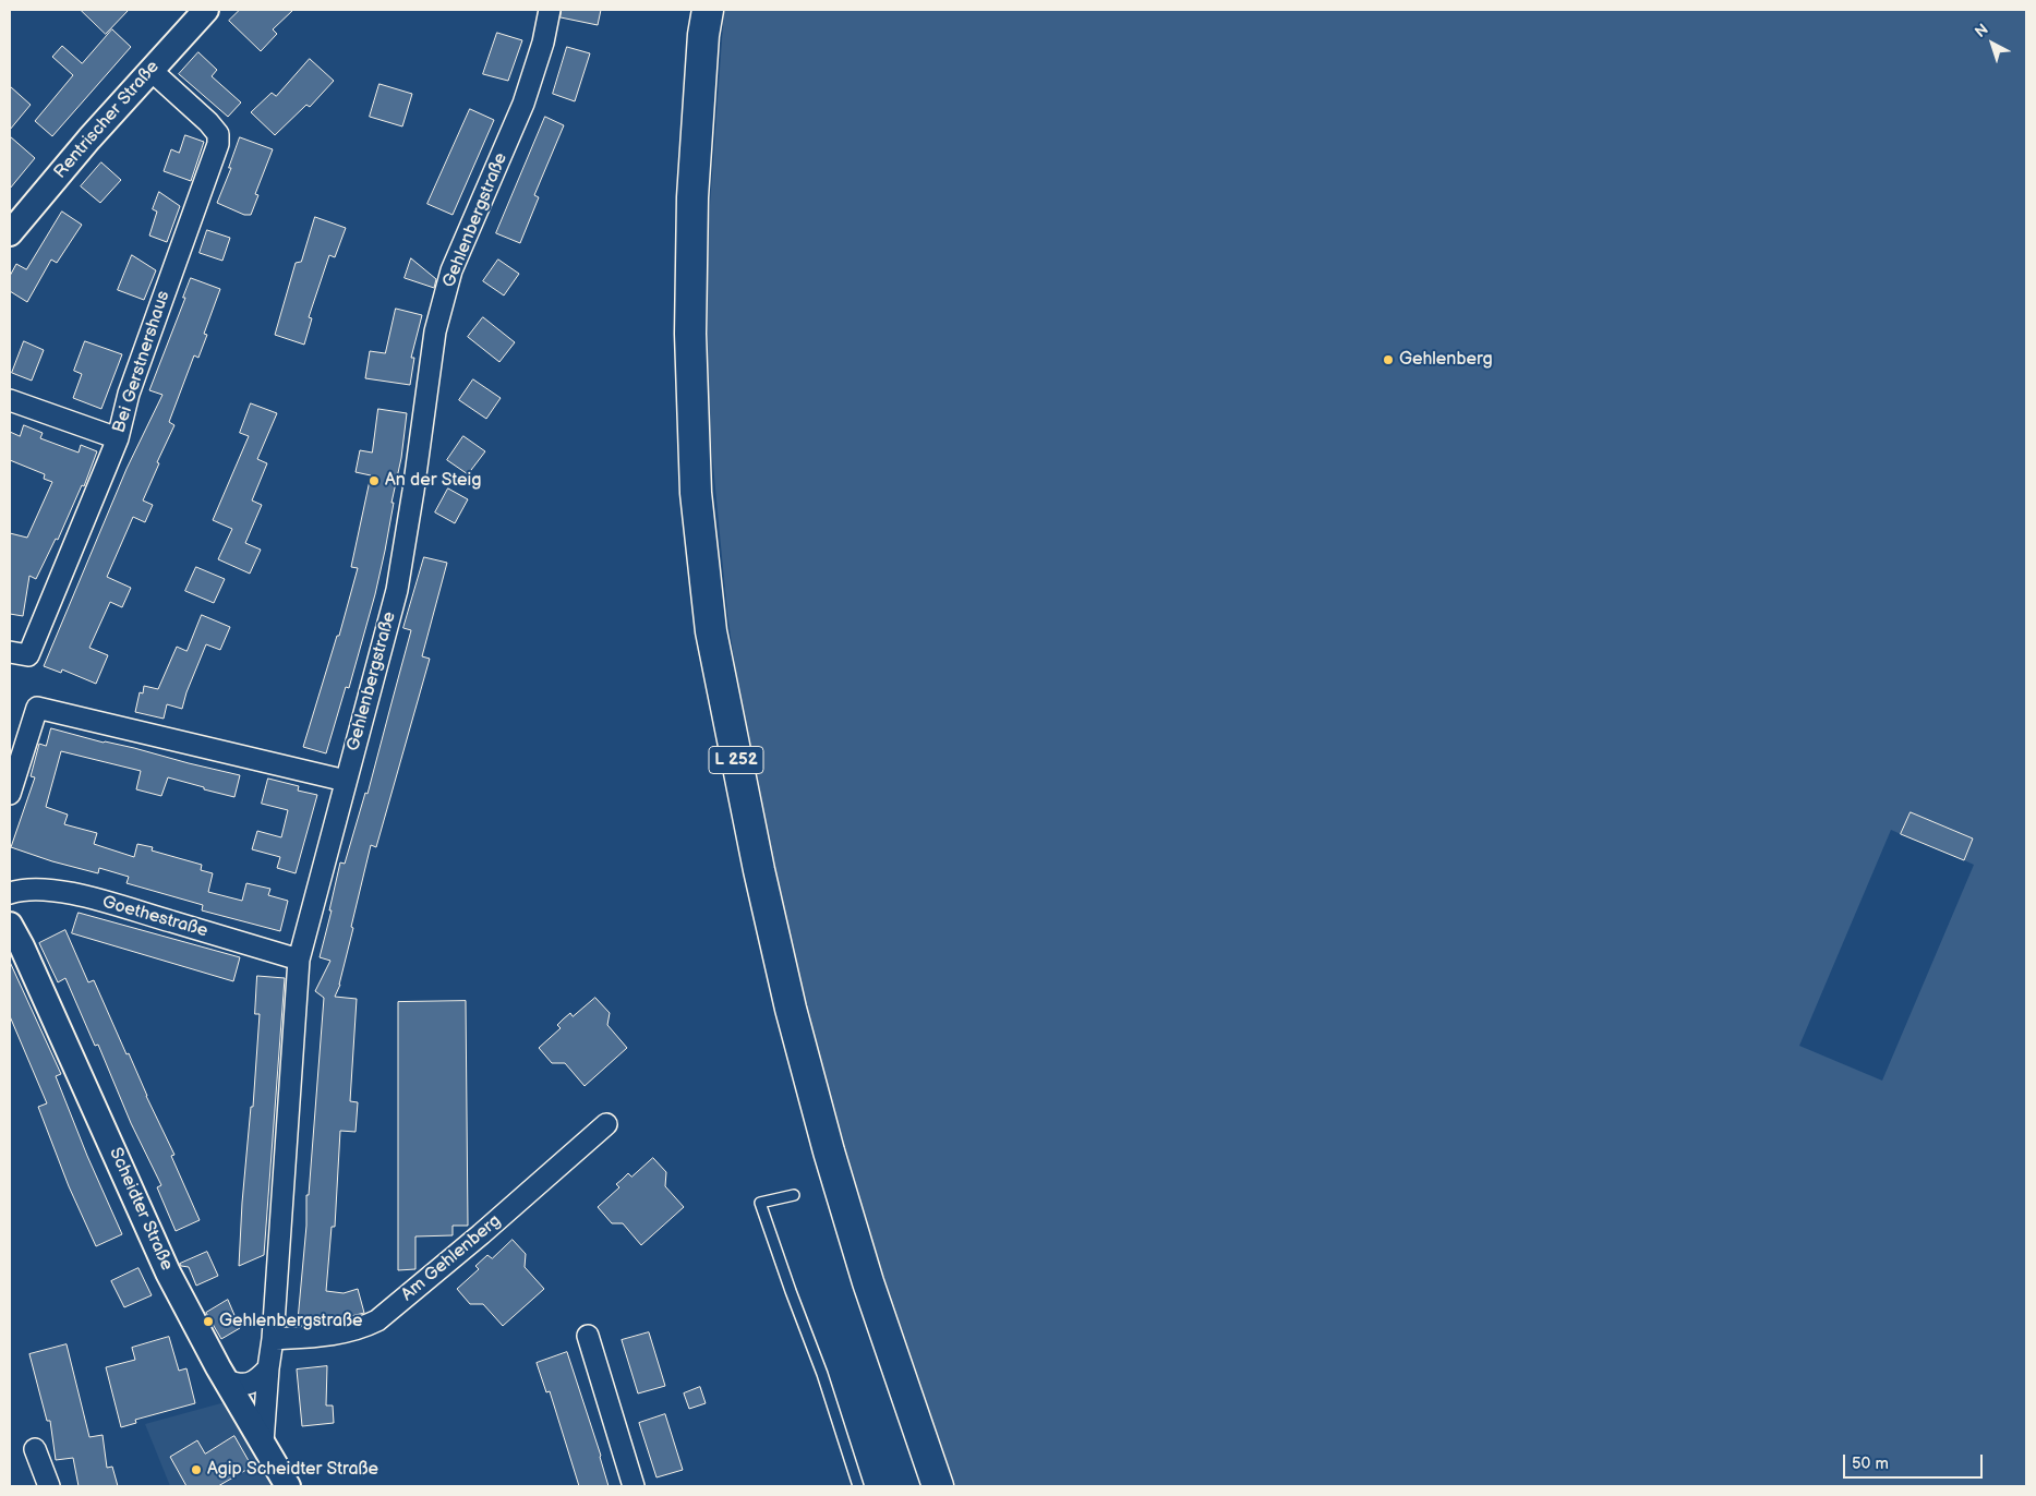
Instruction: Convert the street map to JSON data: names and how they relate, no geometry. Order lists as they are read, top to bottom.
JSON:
{
  "streets": {
    "highway": ["L 252"],
    "street": [
      "Rentrischer Straße",
      "Gehlenbergstraße",
      "Bei Gerstnershaus",
      "Goethestraße",
      "Scheidter Straße",
      "Am Gehlenberg"
    ]
  },
  "crossings": [
    ["Rentrischer Straße", "Bei Gerstnershaus"],
    ["Gehlenbergstraße", "Goethestraße"],
    ["Gehlenbergstraße", "Scheidter Straße"],
    ["Gehlenbergstraße", "Am Gehlenberg"]
  ],
  "places": [
    "Gehlenberg",
    "An der Steig",
    "Gehlenbergstraße",
    "Agip Scheidter Straße"
  ],
  "scale_bar": "50 m",
  "north": "top left"
}
